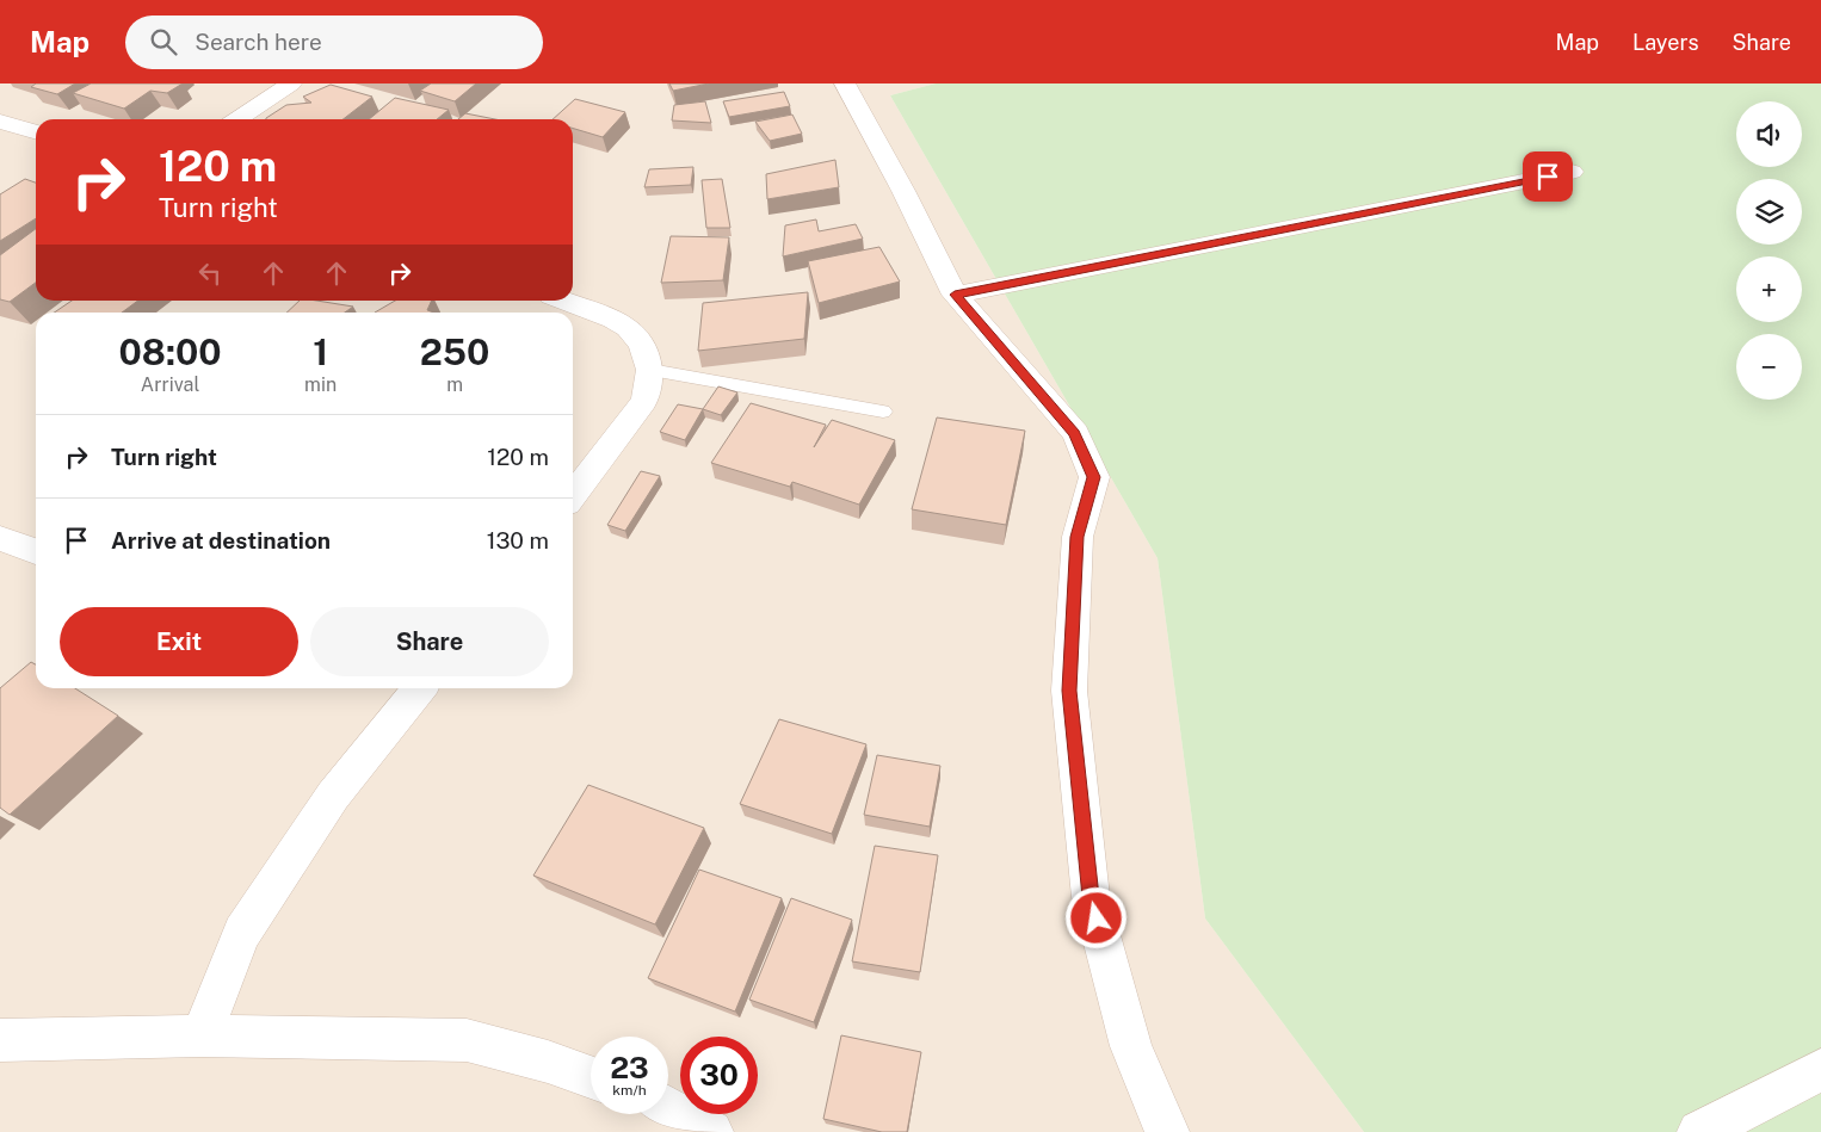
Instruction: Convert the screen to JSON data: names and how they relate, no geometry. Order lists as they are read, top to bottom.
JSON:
{
  "page": {
    "header": "Map",
    "search": "Search here",
    "nav": ["Map", "Layers", "Share"],
    "map_buttons": ["+", "−"],
    "turn": ["120 m", "Turn right"],
    "eta": [
      "08:00",
      "Arrival",
      "1",
      "min",
      "250",
      "m"
    ],
    "list": [
      {
        "name": "Turn right",
        "value": "120 m"
      },
      {
        "name": "Arrive at destination",
        "value": "130 m"
      }
    ],
    "buttons": ["Exit", "Share"],
    "speed": "23 km/h",
    "limit": "30"
  }
}
